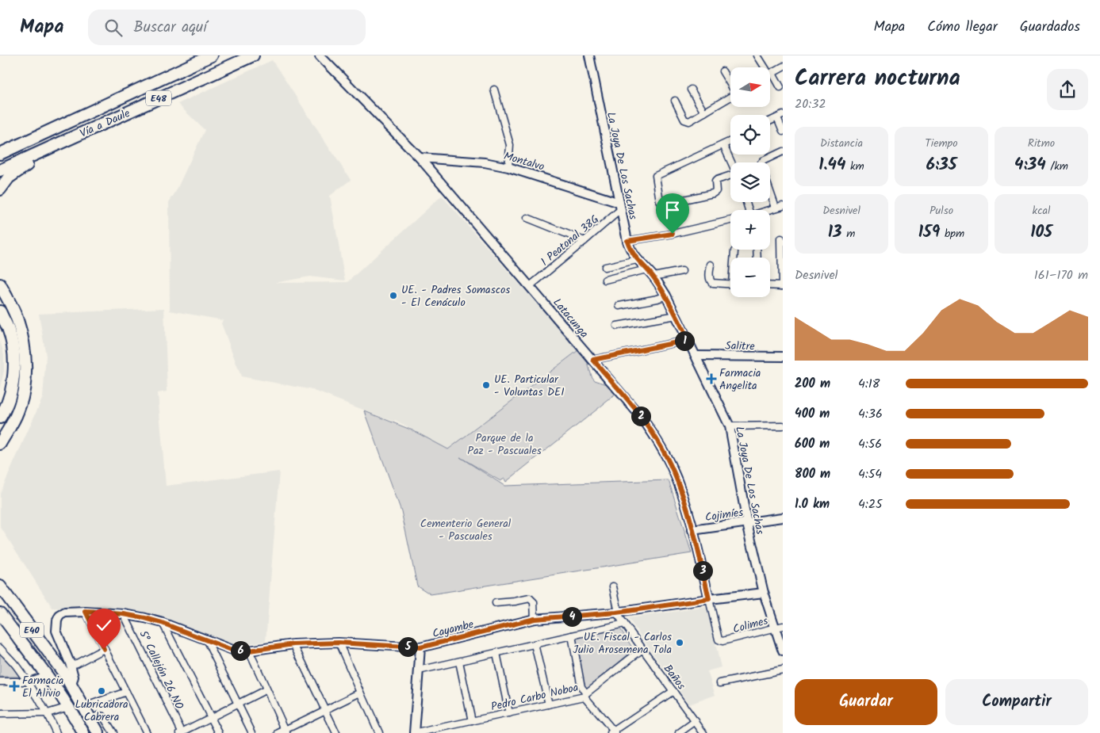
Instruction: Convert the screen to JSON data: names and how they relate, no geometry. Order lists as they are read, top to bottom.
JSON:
{
  "streets": {
    "highway": ["E48", "Vía a Daule", "E40"],
    "street": [
      "Montalvo",
      "La Joya De Los Sachas",
      "1 Peatonal 38G",
      "Latacunga",
      "Salitre",
      "Cojimíes",
      "Colimes",
      "Cayambe",
      "5° Callejón 26 NO",
      "Baños",
      "Pedro Carbo Noboa"
    ]
  },
  "crossings": [
    ["Montalvo", "La Joya De Los Sachas"],
    ["Montalvo", "1 Peatonal 38G"],
    ["Montalvo", "Latacunga"],
    ["La Joya De Los Sachas", "1 Peatonal 38G"],
    ["La Joya De Los Sachas", "Salitre"],
    ["La Joya De Los Sachas", "Cojimíes"],
    ["La Joya De Los Sachas", "Colimes"],
    ["La Joya De Los Sachas", "Cayambe"],
    ["1 Peatonal 38G", "Latacunga"],
    ["Latacunga", "Cojimíes"],
    ["Latacunga", "Colimes"],
    ["Latacunga", "Cayambe"],
    ["Cayambe", "E40"],
    ["Cayambe", "5° Callejón 26 NO"],
    ["Cayambe", "Baños"],
    ["Baños", "Pedro Carbo Noboa"]
  ],
  "parks": ["Parque de la Paz - Pascuales", "Cementerio General - Pascuales"],
  "places": {
    "other": [
      "UE. - Padres Somascos - El Cenáculo",
      "UE. Particular - Voluntas DEI",
      "UE. Fiscal - Carlos Julio Arosemena Tola",
      "Lubricadora Cabrera"
    ],
    "health": ["Farmacia Angelita", "Farmacia El Alivio"]
  },
  "north": "right",
  "page": {
    "header": "Mapa",
    "search": "Buscar aquí",
    "nav": ["Mapa", "Cómo llegar", "Guardados"],
    "heading": ["Carrera nocturna", "20:32"],
    "map_buttons": ["+", "−"],
    "stats": [
      ["Distancia", "1.44 km"],
      ["Tiempo", "6:35"],
      ["Ritmo", "4:34 /km"],
      ["Desnivel", "13 m"],
      ["Pulso", "159 bpm"],
      ["kcal", "105"]
    ],
    "chart": ["Desnivel", "161–170 m"],
    "pins": [
      "1",
      "2",
      "3",
      "4",
      "5",
      "6"
    ],
    "list": [
      {
        "name": "200 m",
        "note": "4:18"
      },
      {
        "name": "400 m",
        "note": "4:36"
      },
      {
        "name": "600 m",
        "note": "4:56"
      },
      {
        "name": "800 m",
        "note": "4:54"
      },
      {
        "name": "1.0 km",
        "note": "4:25"
      }
    ],
    "buttons": ["Guardar", "Compartir"]
  }
}
